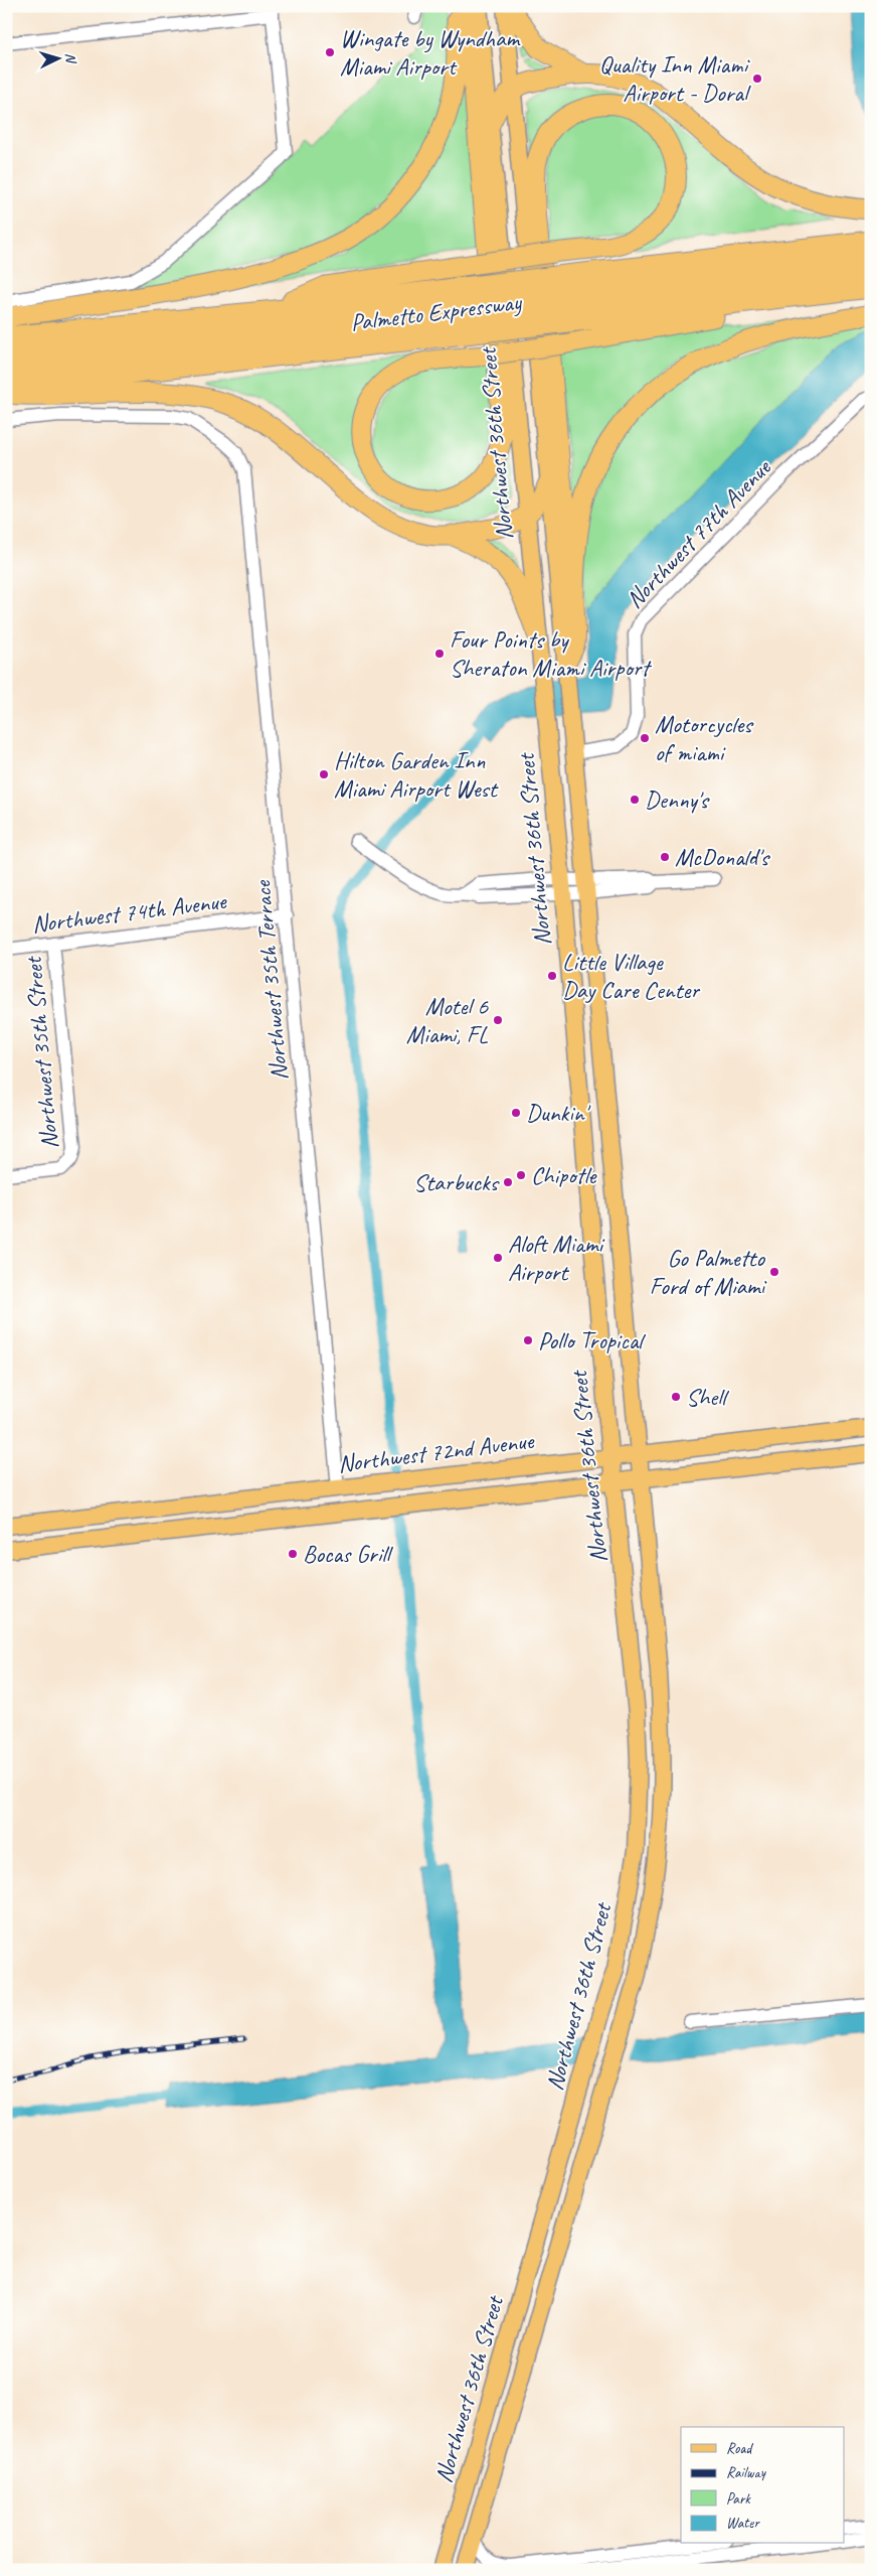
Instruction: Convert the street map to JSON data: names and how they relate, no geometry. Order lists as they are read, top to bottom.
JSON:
{
  "streets": {
    "highway": ["Palmetto Expressway"],
    "main road": ["Northwest 36th Street", "Northwest 72nd Avenue"],
    "street": [
      "Northwest 77th Avenue",
      "Northwest 74th Avenue",
      "Northwest 35th Terrace",
      "Northwest 35th Street"
    ]
  },
  "crossings": [
    ["Northwest 36th Street", "Northwest 77th Avenue"],
    ["Northwest 36th Street", "Northwest 72nd Avenue"],
    ["Northwest 74th Avenue", "Northwest 35th Terrace"],
    ["Northwest 74th Avenue", "Northwest 35th Street"],
    ["Northwest 35th Terrace", "Northwest 72nd Avenue"]
  ],
  "places": [
    "Wingate by Wyndham Miami Airport",
    "Quality Inn Miami Airport - Doral",
    "Four Points by Sheraton Miami Airport",
    "Motorcycles of miami",
    "Hilton Garden Inn Miami Airport West",
    "Denny's",
    "McDonald's",
    "Little Village Day Care Center",
    "Motel 6 Miami, FL",
    "Dunkin'",
    "Chipotle",
    "Starbucks",
    "Aloft Miami Airport",
    "Go Palmetto Ford of Miami",
    "Pollo Tropical",
    "Shell",
    "Bocas Grill"
  ],
  "legend": [
    "Road",
    "Railway",
    "Park",
    "Water"
  ],
  "north": "right"
}
